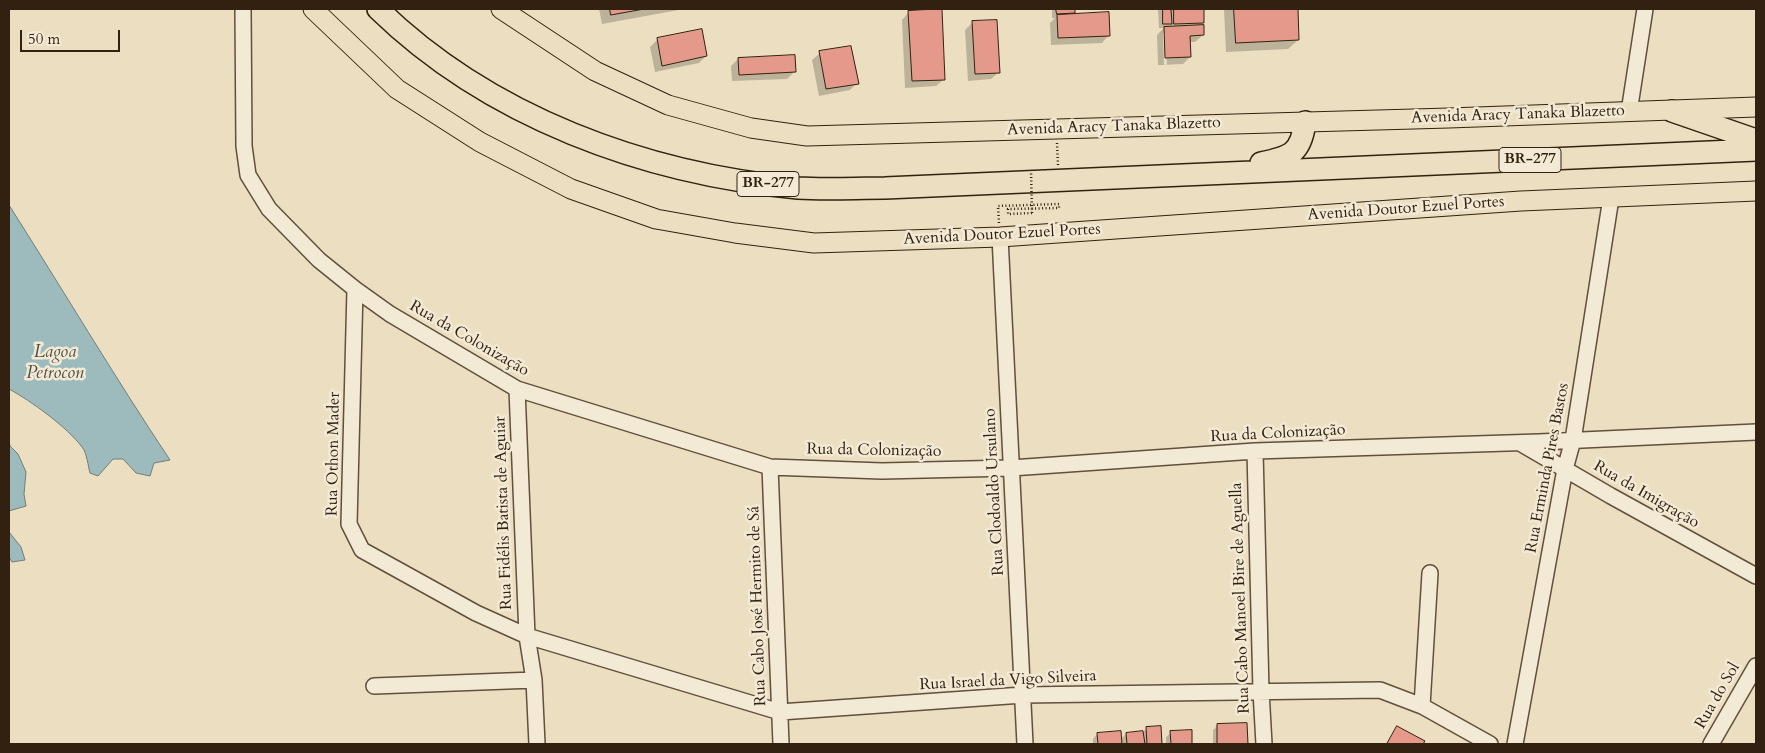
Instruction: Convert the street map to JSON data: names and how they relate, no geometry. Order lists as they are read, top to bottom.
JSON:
{
  "streets": {
    "highway": ["BR-277"],
    "main road": ["Avenida Aracy Tanaka Blazetto", "Avenida Doutor Ezuel Portes"],
    "street": [
      "Rua da Colonização",
      "Rua Othon Mader",
      "Rua Erminda Pires Bastos",
      "Rua Clodoaldo Ursulano",
      "Rua da Imigração",
      "Rua Fidélis Batista de Aguiar",
      "Rua Cabo Manoel Bire de Aguella",
      "Rua Cabo José Hermito de Sá",
      "Rua Israel da Vigo Silveira",
      "Rua do Sol"
    ]
  },
  "crossings": [
    ["Avenida Doutor Ezuel Portes", "Rua Erminda Pires Bastos"],
    ["Avenida Doutor Ezuel Portes", "Rua Clodoaldo Ursulano"],
    ["Rua da Colonização", "Rua Othon Mader"],
    ["Rua da Colonização", "Rua Erminda Pires Bastos"],
    ["Rua da Colonização", "Rua Clodoaldo Ursulano"],
    ["Rua da Colonização", "Rua da Imigração"],
    ["Rua da Colonização", "Rua Fidélis Batista de Aguiar"],
    ["Rua da Colonização", "Rua Cabo Manoel Bire de Aguella"],
    ["Rua da Colonização", "Rua Cabo José Hermito de Sá"],
    ["Rua Othon Mader", "Rua Fidélis Batista de Aguiar"],
    ["Rua Othon Mader", "Rua Israel da Vigo Silveira"],
    ["Rua Erminda Pires Bastos", "Rua da Imigração"],
    ["Rua Clodoaldo Ursulano", "Rua Israel da Vigo Silveira"],
    ["Rua Fidélis Batista de Aguiar", "Rua Israel da Vigo Silveira"],
    ["Rua Cabo Manoel Bire de Aguella", "Rua Israel da Vigo Silveira"],
    ["Rua Cabo José Hermito de Sá", "Rua Israel da Vigo Silveira"]
  ],
  "water": ["Lagoa Petrocon"],
  "scale_bar": "50 m"
}
